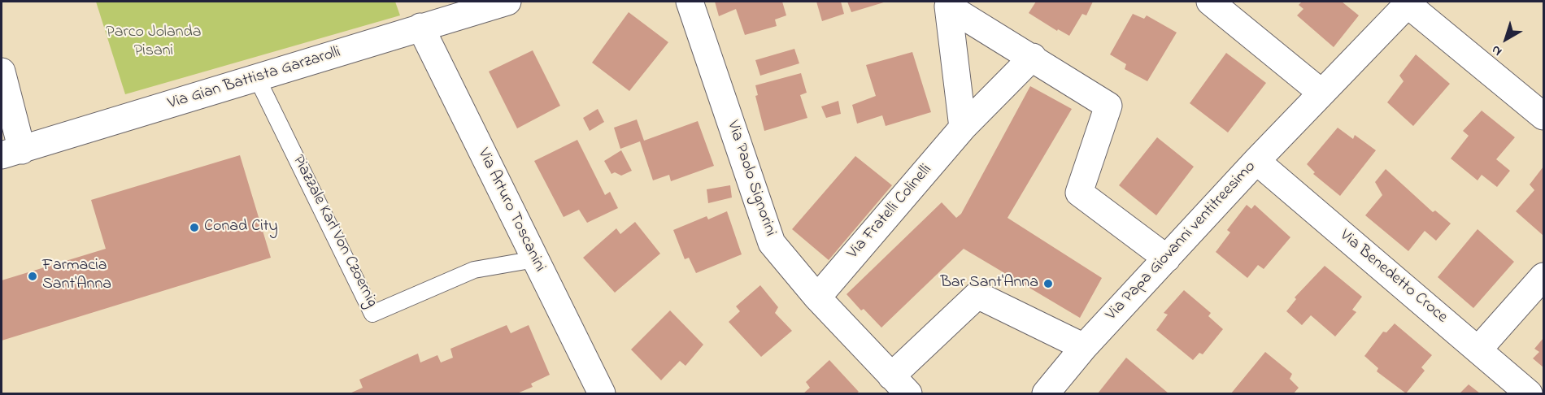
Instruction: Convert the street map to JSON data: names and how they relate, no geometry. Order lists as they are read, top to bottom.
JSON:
{
  "streets": {
    "street": [
      "Via Gian Battista Garzarolli",
      "Via Paolo Signorini",
      "Via Arturo Toscanini",
      "Via Fratelli Colinelli",
      "Via Papa Giovanni ventitreesimo",
      "Via Benedetto Croce"
    ],
    "lane": ["Piazzale Karl Von Czoernig"]
  },
  "crossings": [
    ["Via Gian Battista Garzarolli", "Via Arturo Toscanini"],
    ["Via Gian Battista Garzarolli", "Piazzale Karl Von Czoernig"],
    ["Via Paolo Signorini", "Via Fratelli Colinelli"],
    ["Via Paolo Signorini", "Via Papa Giovanni ventitreesimo"],
    ["Via Arturo Toscanini", "Piazzale Karl Von Czoernig"],
    ["Via Papa Giovanni ventitreesimo", "Via Benedetto Croce"]
  ],
  "parks": ["Parco Jolanda Pisani"],
  "places": ["Conad City", "Farmacia Sant'Anna", "Bar Sant'Anna"],
  "north": "bottom left"
}
